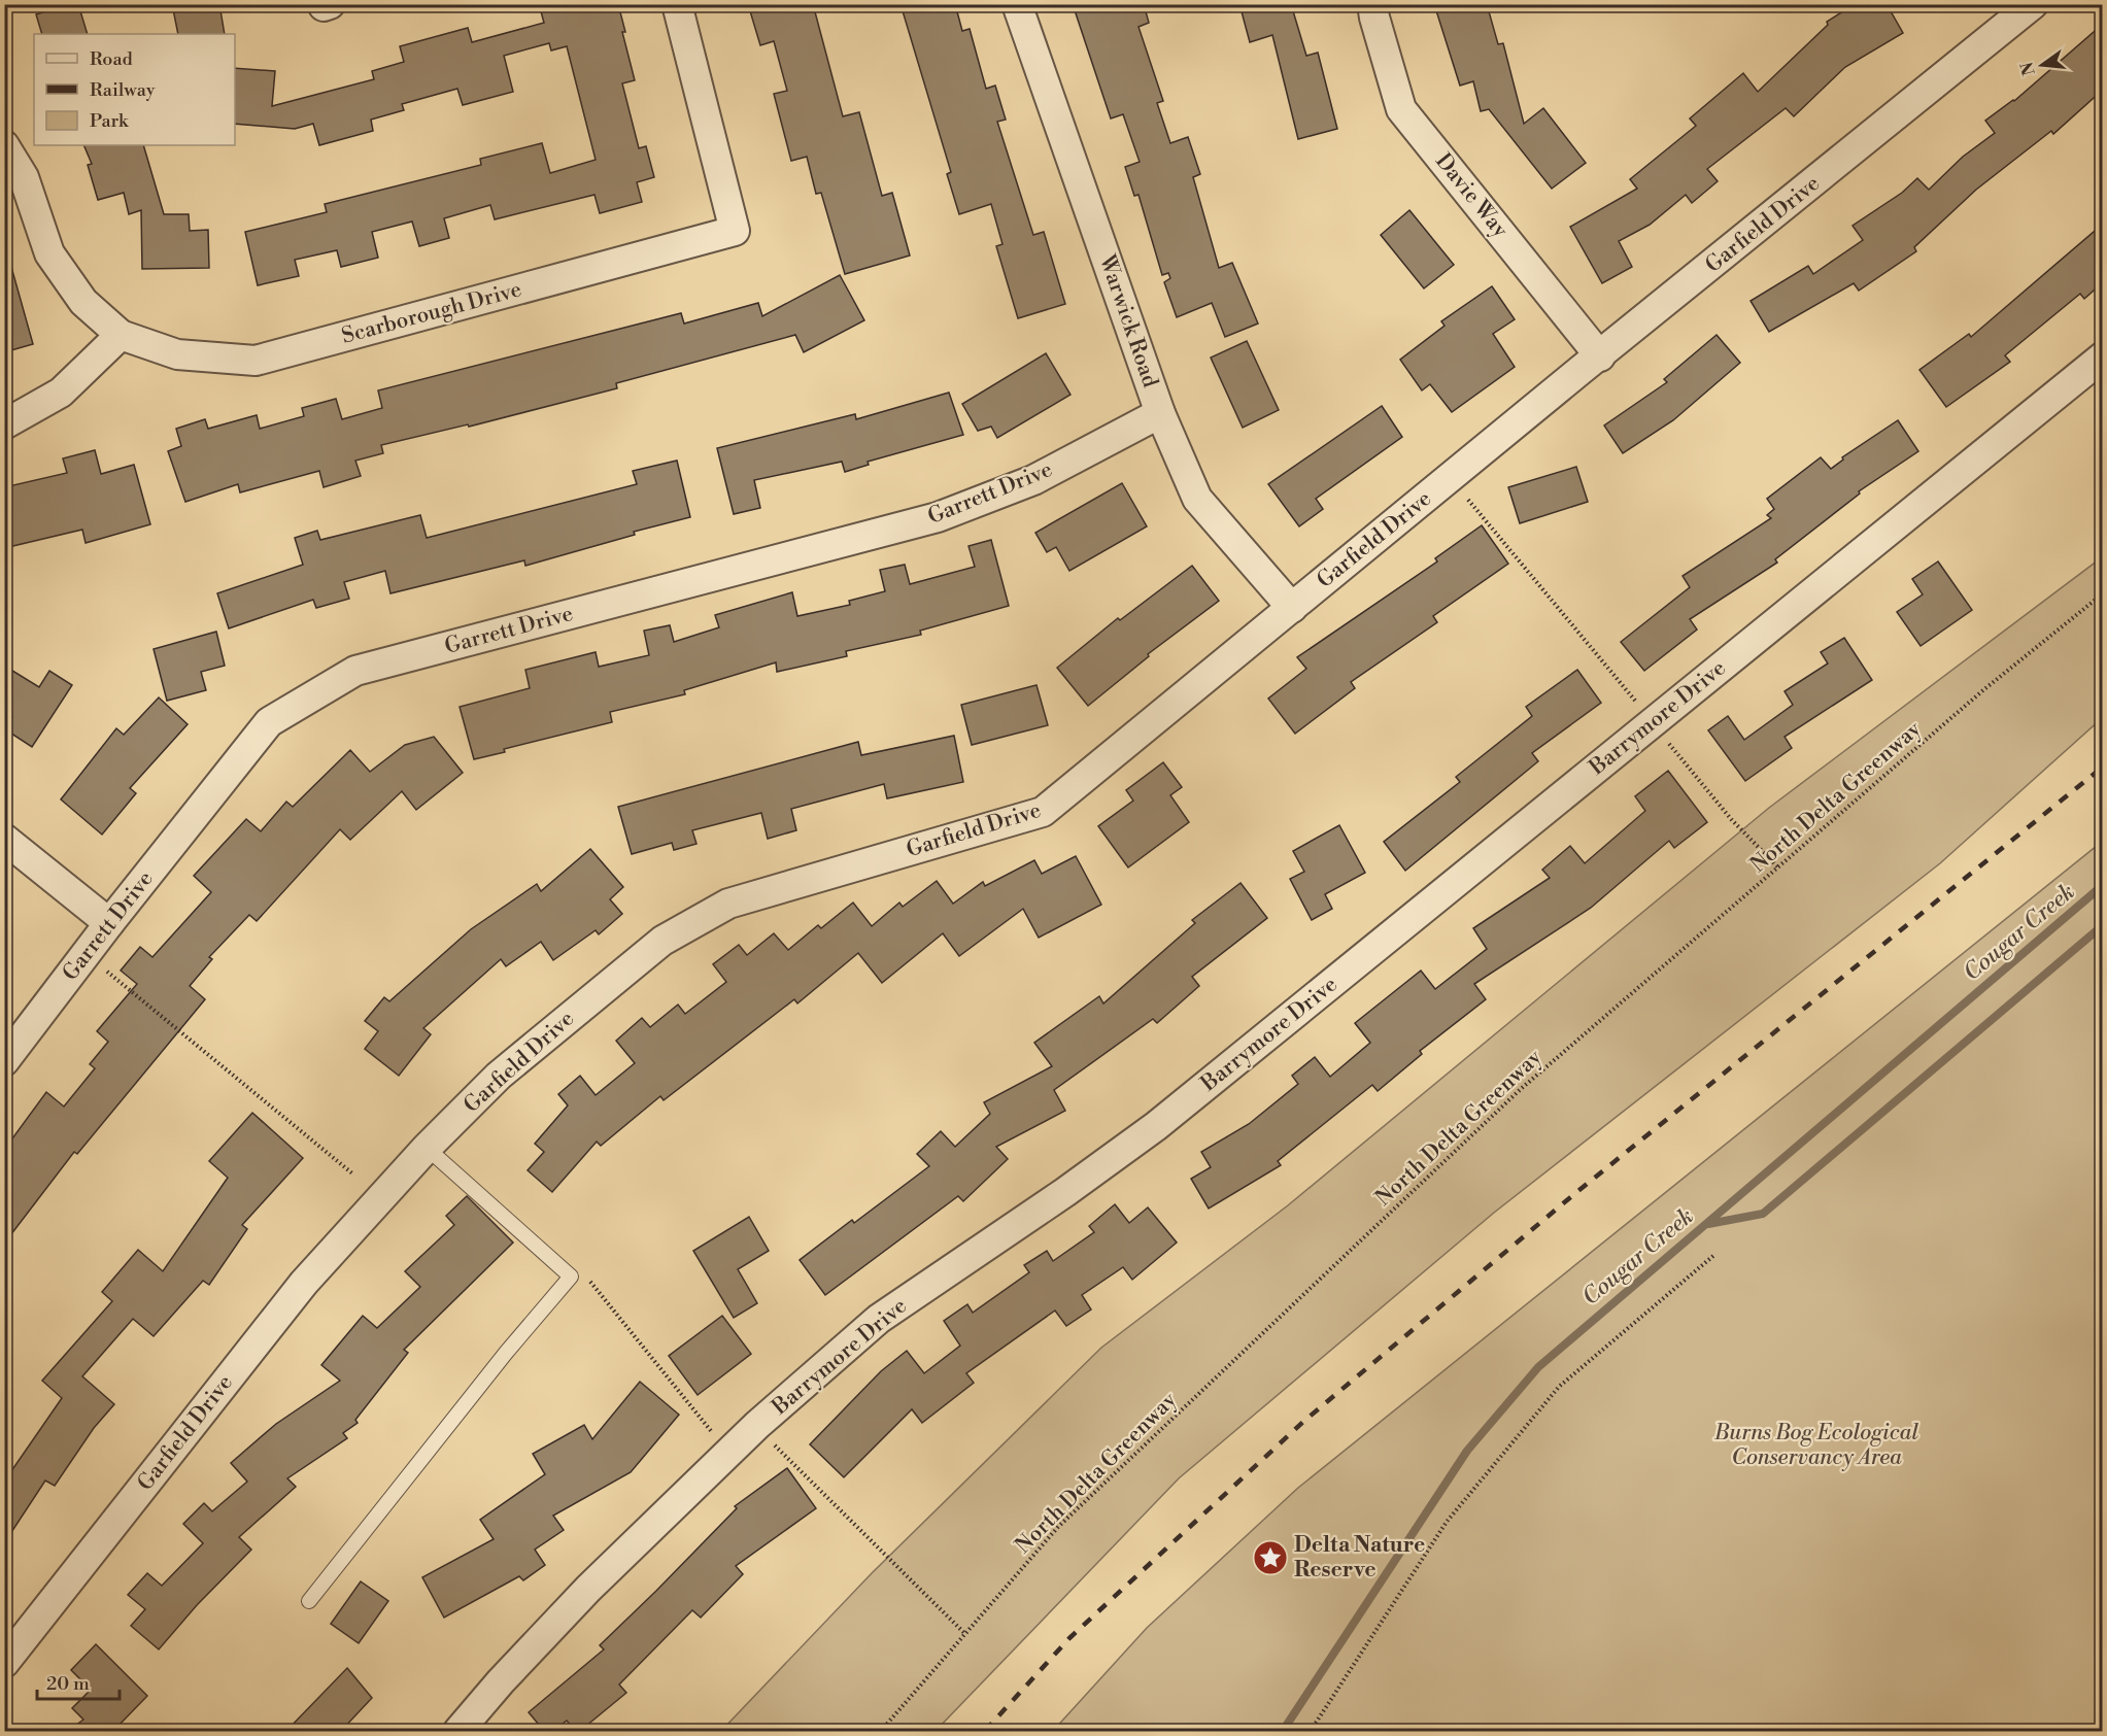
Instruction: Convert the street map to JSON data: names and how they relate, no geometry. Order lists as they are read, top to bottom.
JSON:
{
  "streets": {
    "street": [
      "Davie Way",
      "Garfield Drive",
      "Scarborough Drive",
      "Warwick Road",
      "Garrett Drive",
      "Barrymore Drive"
    ],
    "path": ["North Delta Greenway"]
  },
  "crossings": [
    ["Davie Way", "Garfield Drive"],
    ["Garfield Drive", "Warwick Road"],
    ["Warwick Road", "Garrett Drive"]
  ],
  "water": ["Cougar Creek"],
  "parks": ["Burns Bog Ecological Conservancy Area"],
  "places": {
    "place": ["Delta Nature Reserve"]
  },
  "legend": ["Road", "Railway", "Park"],
  "scale_bar": "20 m",
  "north": "left"
}
